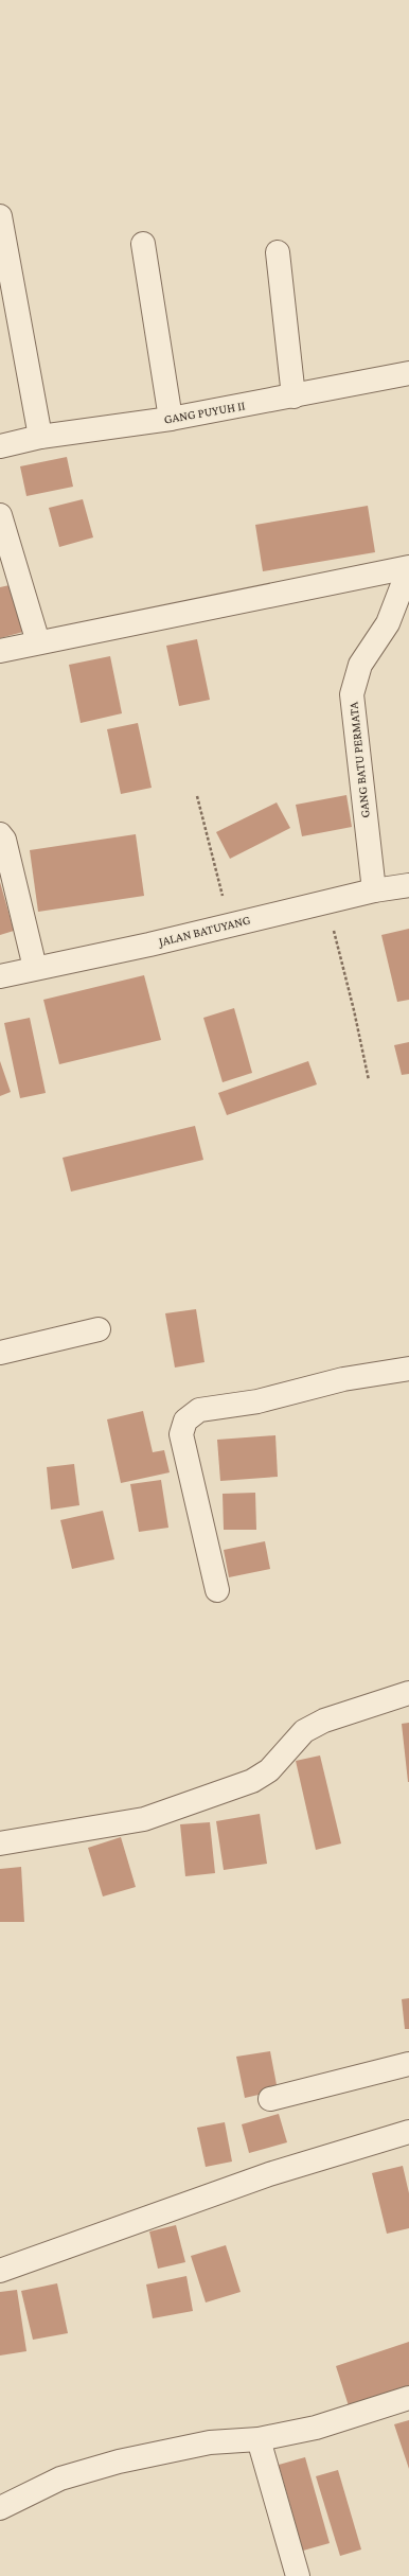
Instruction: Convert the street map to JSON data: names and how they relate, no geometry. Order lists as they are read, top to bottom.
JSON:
{
  "streets": {
    "street": ["GANG PUYUH II", "GANG BATU PERMATA", "JALAN BATUYANG"]
  },
  "crossings": [
    ["GANG BATU PERMATA", "JALAN BATUYANG"]
  ]
}
